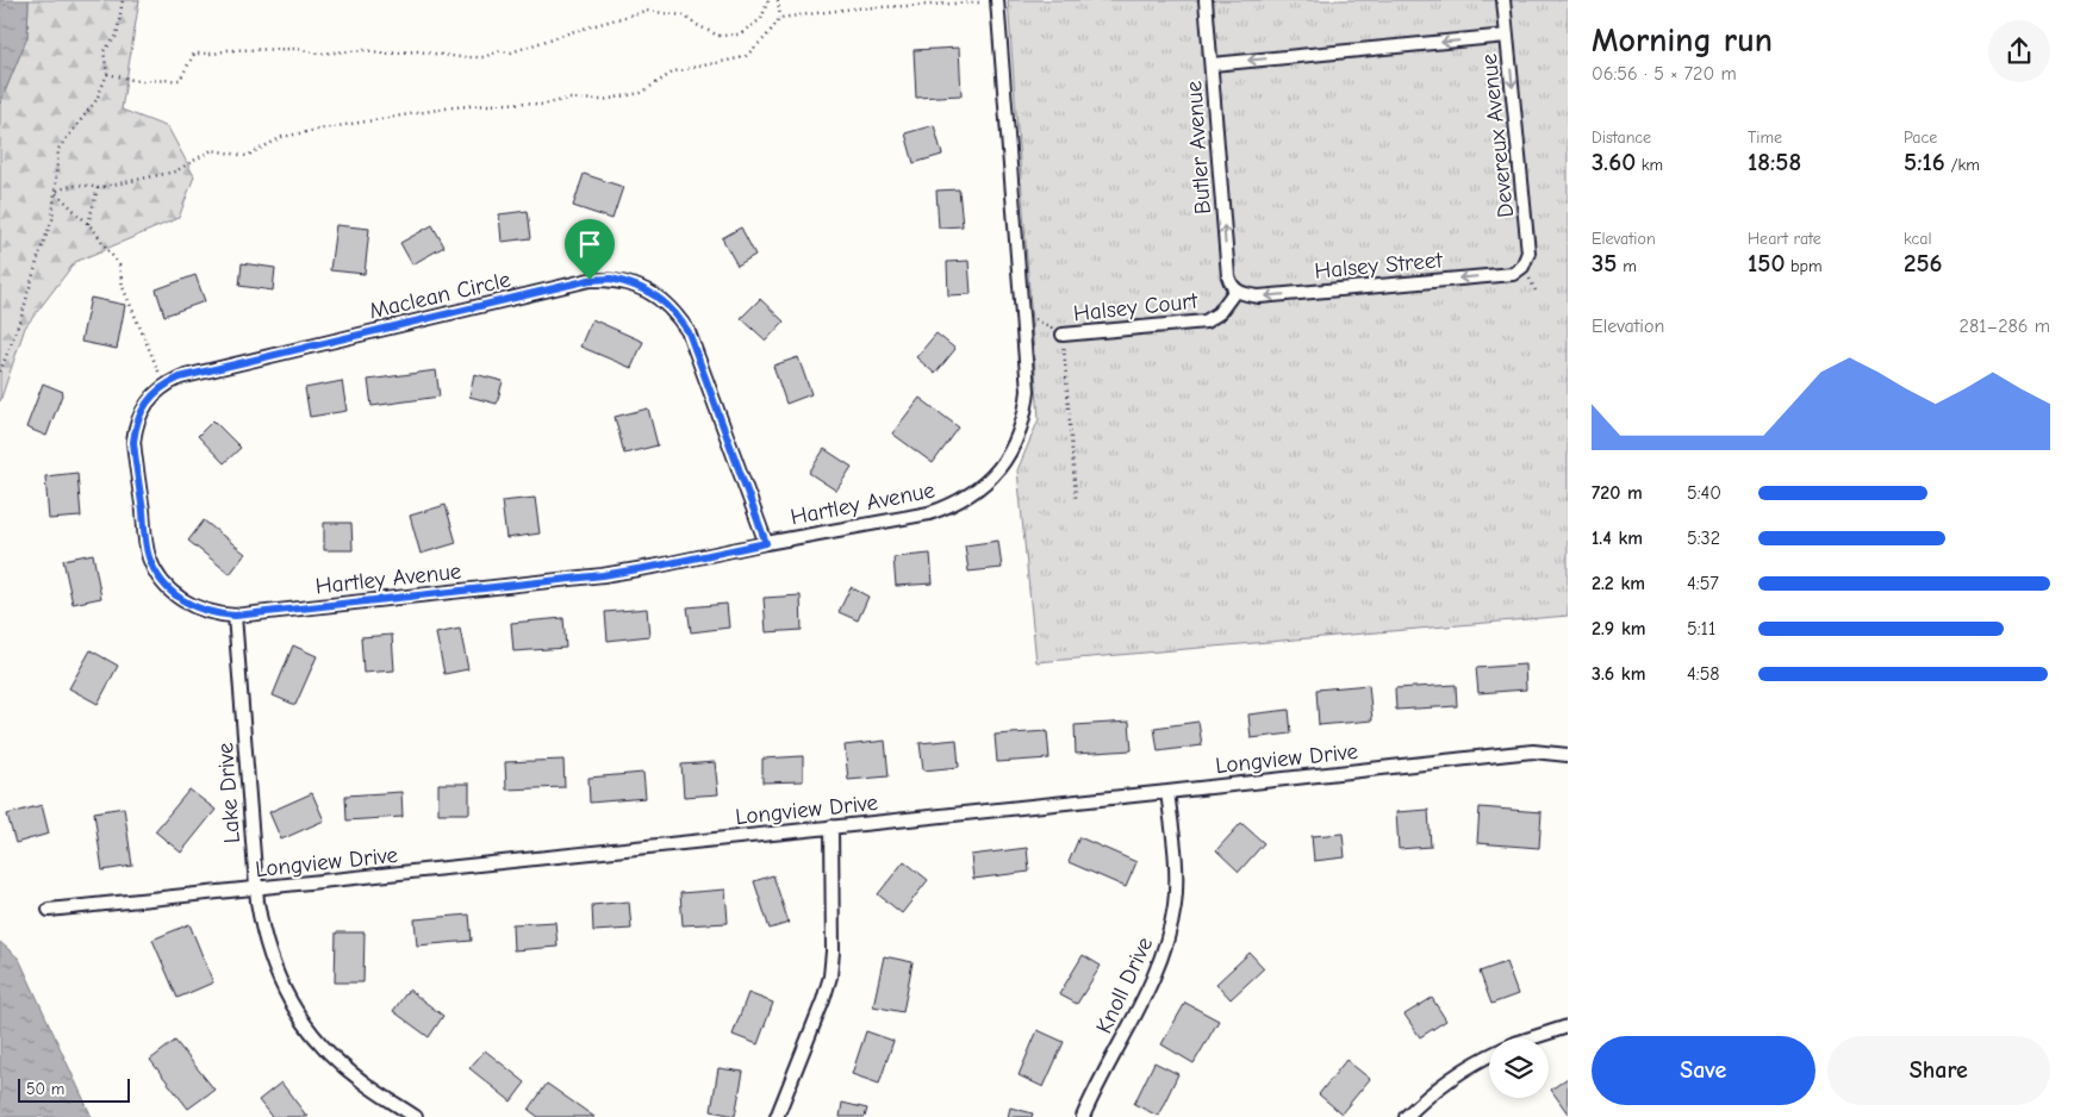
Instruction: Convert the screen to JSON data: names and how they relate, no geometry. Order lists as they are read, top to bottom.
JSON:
{
  "streets": {
    "street": [
      "Devereux Avenue",
      "Butler Avenue",
      "Halsey Street",
      "Maclean Circle",
      "Halsey Court",
      "Hartley Avenue",
      "Longview Drive",
      "Lake Drive",
      "Knoll Drive"
    ]
  },
  "crossings": [
    ["Devereux Avenue", "Halsey Street"],
    ["Butler Avenue", "Halsey Street"],
    ["Butler Avenue", "Halsey Court"],
    ["Halsey Street", "Halsey Court"],
    ["Maclean Circle", "Hartley Avenue"],
    ["Hartley Avenue", "Lake Drive"],
    ["Longview Drive", "Lake Drive"],
    ["Longview Drive", "Knoll Drive"]
  ],
  "one_way": ["Devereux Avenue", "Butler Avenue", "Halsey Street"],
  "scale_bar": "50 m",
  "page": {
    "heading": ["Morning run", "06:56 · 5 × 720 m"],
    "stats": [
      ["Distance", "3.60 km"],
      ["Time", "18:58"],
      ["Pace", "5:16 /km"],
      ["Elevation", "35 m"],
      ["Heart rate", "150 bpm"],
      ["kcal", "256"]
    ],
    "chart": ["Elevation", "281–286 m"],
    "list": [
      {
        "name": "720 m",
        "note": "5:40"
      },
      {
        "name": "1.4 km",
        "note": "5:32"
      },
      {
        "name": "2.2 km",
        "note": "4:57"
      },
      {
        "name": "2.9 km",
        "note": "5:11"
      },
      {
        "name": "3.6 km",
        "note": "4:58"
      }
    ],
    "buttons": ["Save", "Share"],
    "scale": "50 m"
  }
}
